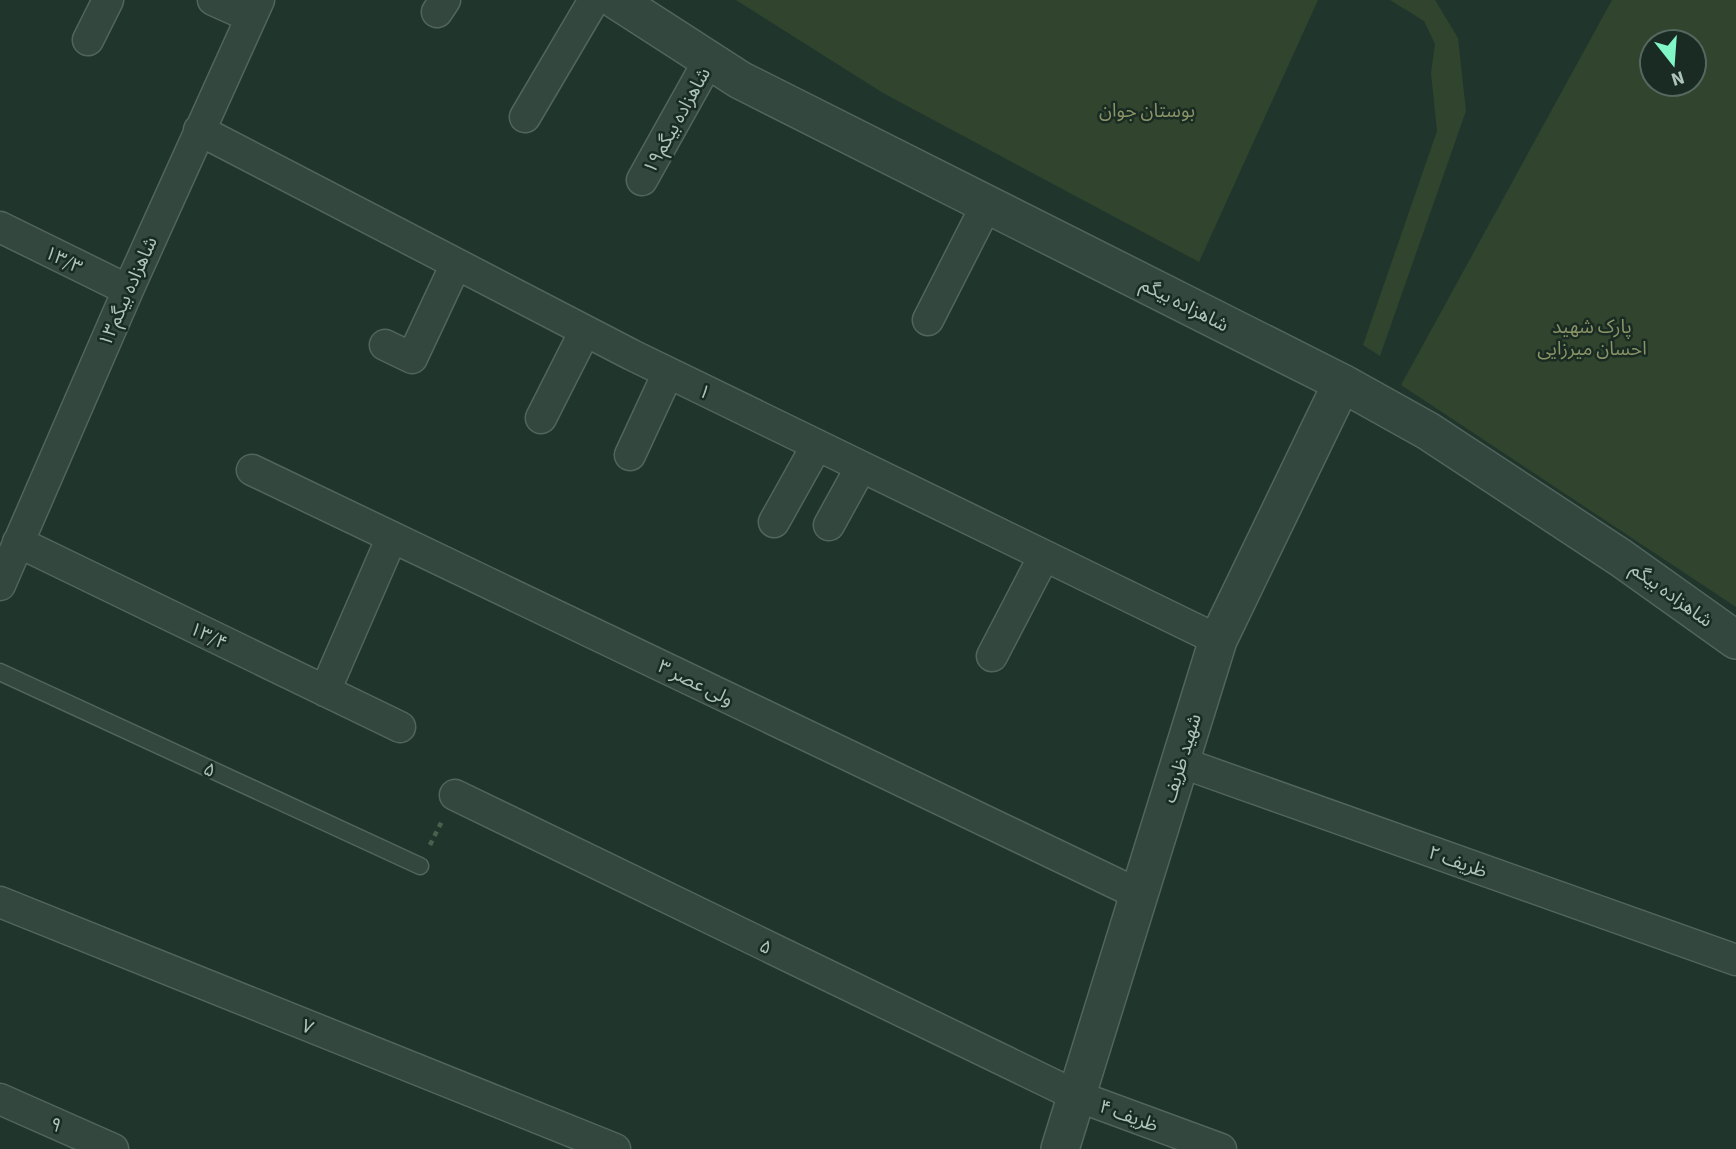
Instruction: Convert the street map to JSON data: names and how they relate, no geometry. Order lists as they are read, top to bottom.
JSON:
{
  "streets": {
    "street": [
      "شاهزاده بیگم۱۹",
      "۱۳/۳",
      "شاهزاده بیگم۱۳",
      "شاهزاده بیگم",
      "۱",
      "۱۳/۴",
      "ولی عصر ۳",
      "شهید ظریف",
      "۵",
      "ظریف ۲",
      "۷",
      "ظریف ۴",
      "۹"
    ]
  },
  "crossings": [
    ["شاهزاده بیگم۱۹", "شاهزاده بیگم"],
    ["۱۳/۳", "شاهزاده بیگم۱۳"],
    ["شاهزاده بیگم۱۳", "۱"],
    ["شاهزاده بیگم۱۳", "۱۳/۴"],
    ["شاهزاده بیگم", "شهید ظریف"],
    ["۱", "شهید ظریف"],
    ["ولی عصر ۳", "شهید ظریف"],
    ["شهید ظریف", "۵"],
    ["شهید ظریف", "ظریف ۲"],
    ["شهید ظریف", "ظریف ۴"],
    ["۵", "ظریف ۴"]
  ],
  "parks": ["بوستان جوان", "پارک شهید احسان میرزایی"],
  "north": "bottom"
}
